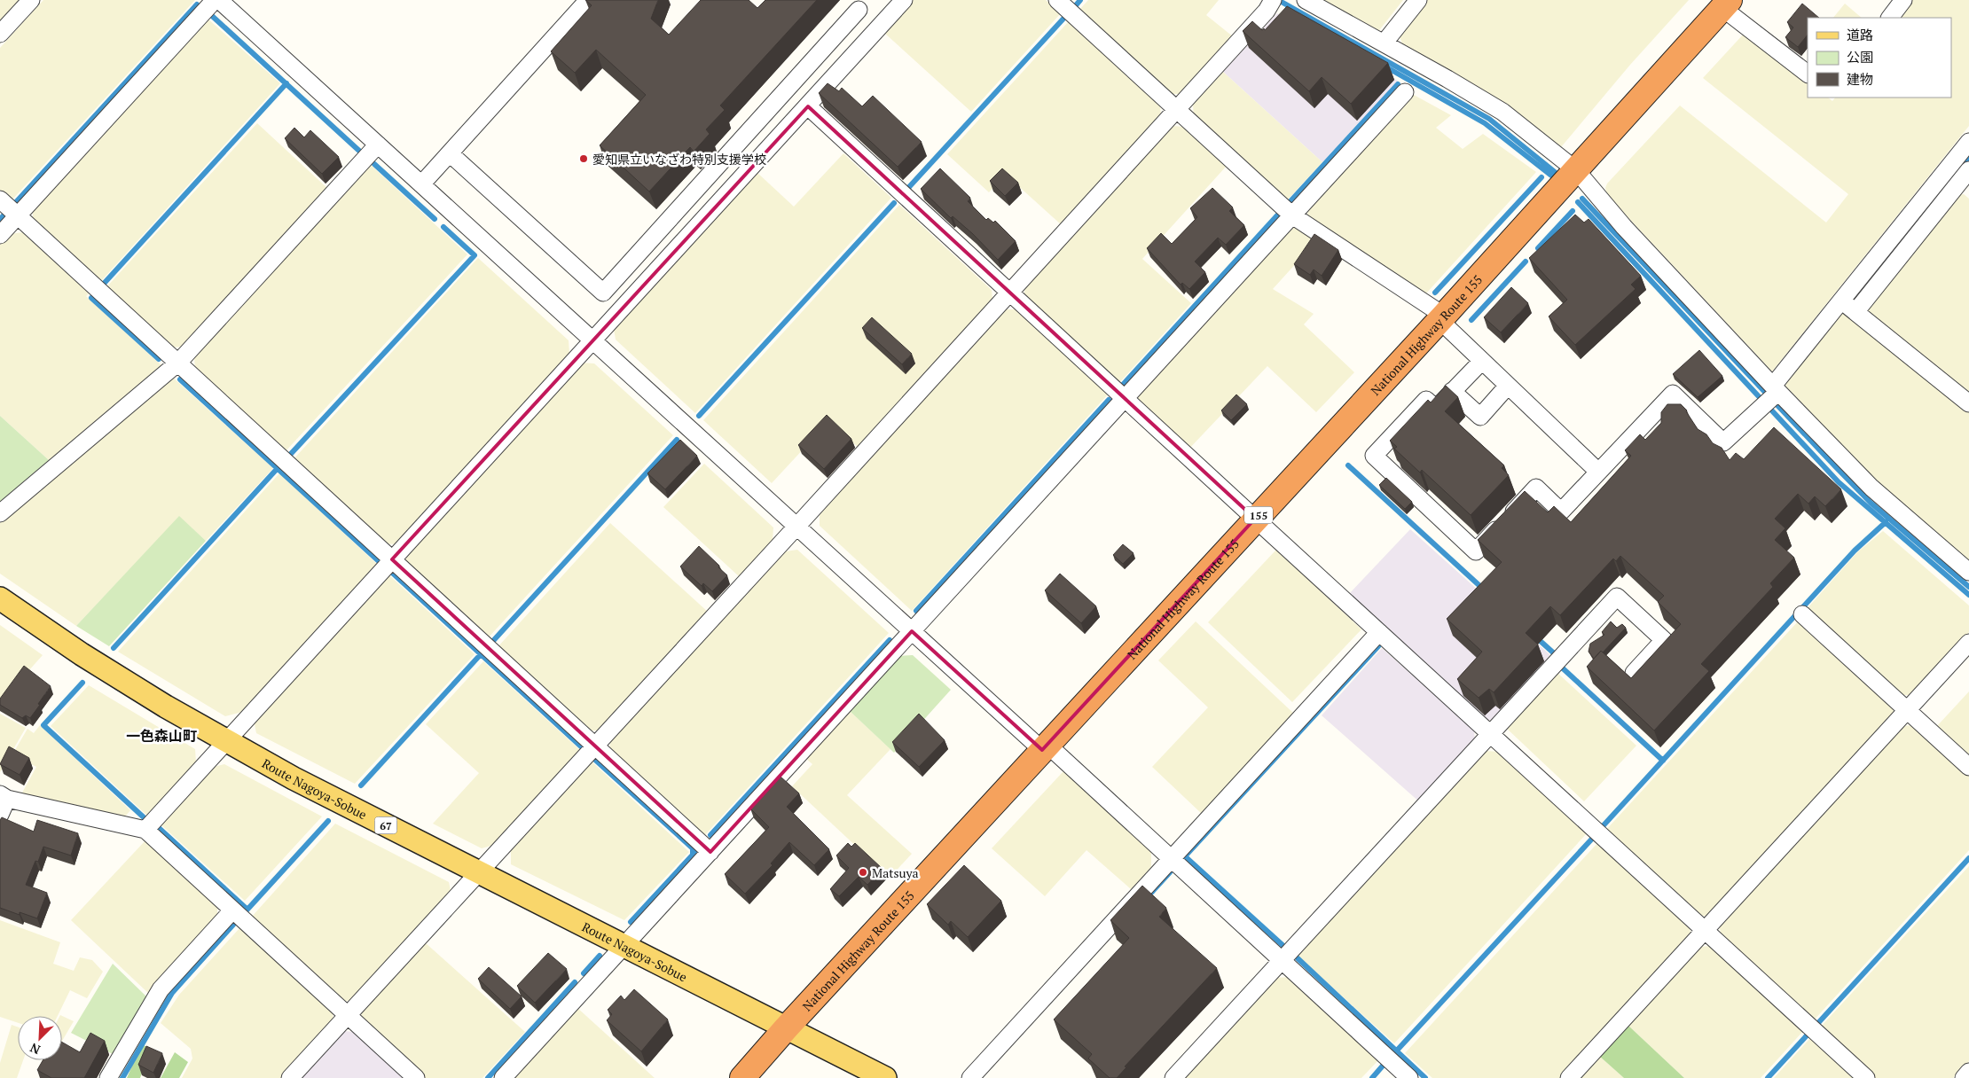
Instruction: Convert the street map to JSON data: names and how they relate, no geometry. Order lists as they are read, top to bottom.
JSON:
{
  "streets": {
    "highway": ["National Highway Route 155", "155"],
    "main road": ["Route Nagoya-Sobue", "67"]
  },
  "crossings": [
    ["National Highway Route 155", "Route Nagoya-Sobue"]
  ],
  "districts": ["一色森山町"],
  "places": ["愛知県立いなざわ特別支援学校", "Matsuya"],
  "legend": ["道路", "公園", "建物"],
  "north": "bottom left"
}
